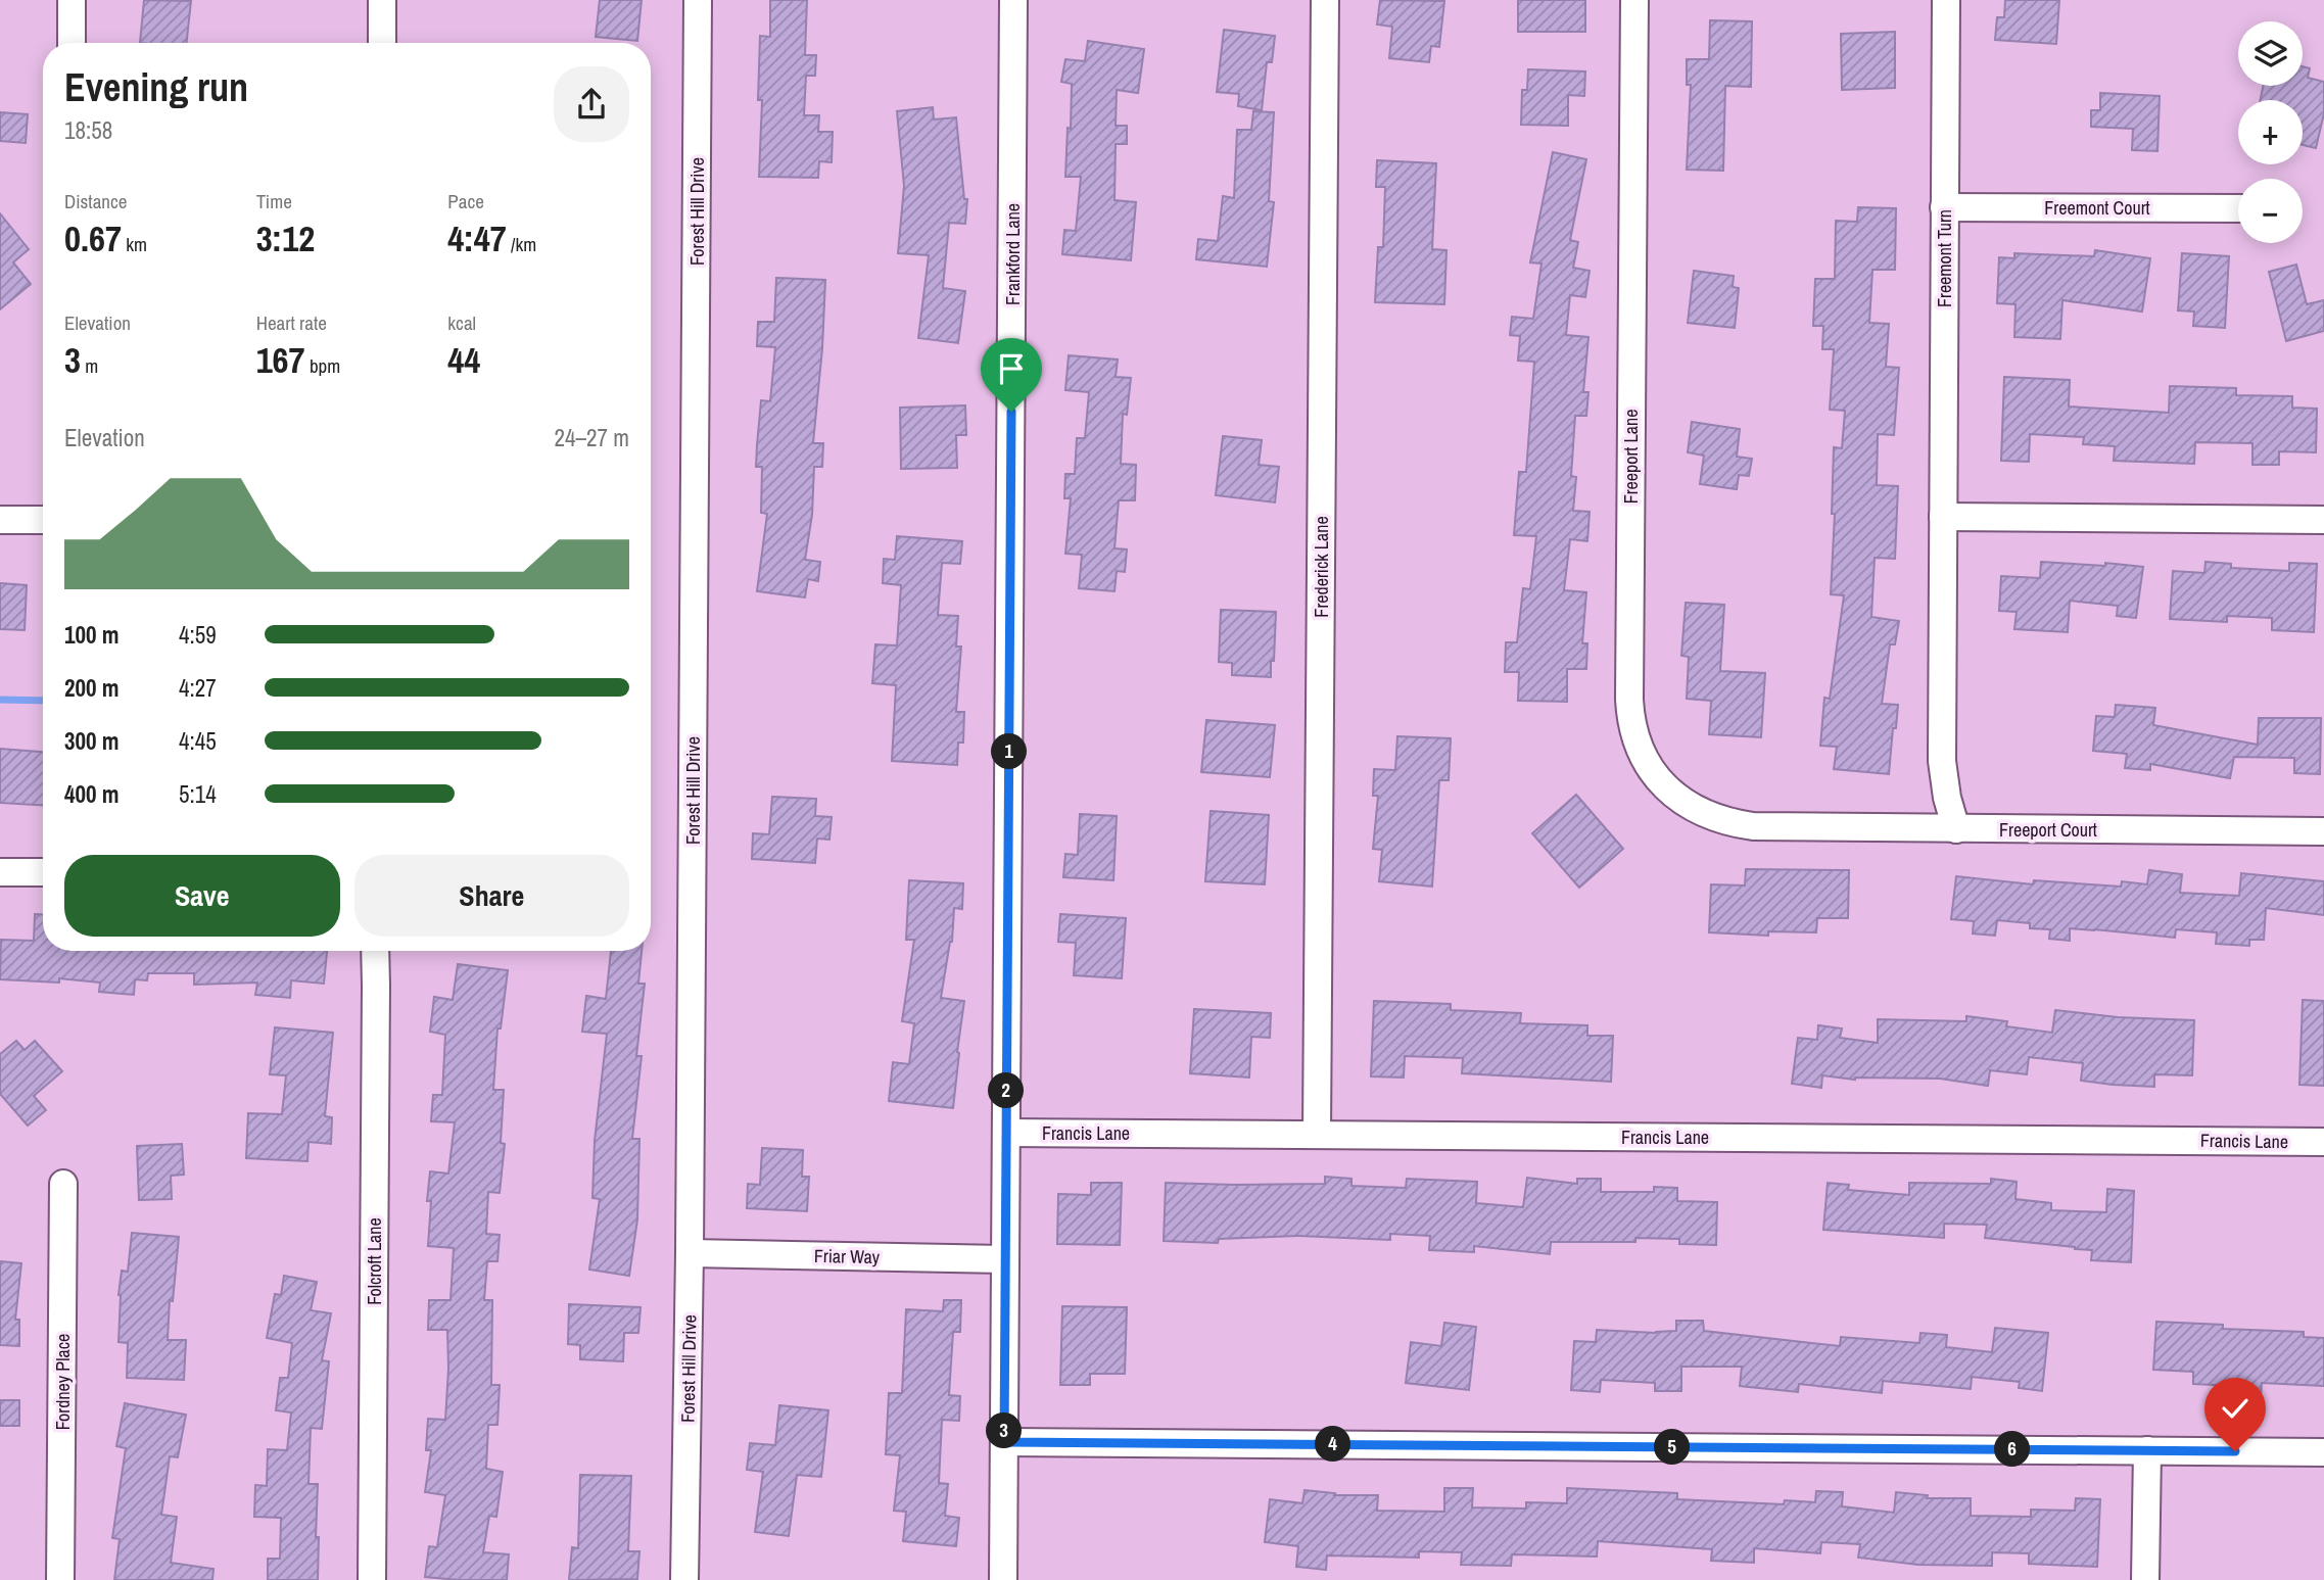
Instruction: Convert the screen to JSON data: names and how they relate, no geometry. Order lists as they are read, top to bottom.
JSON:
{
  "streets": {
    "street": [
      "Freemont Court",
      "Forest Hill Drive",
      "Frankford Lane",
      "Freemont Turn",
      "Freeport Lane",
      "Frederick Lane",
      "Freeport Court",
      "Francis Lane",
      "Friar Way",
      "Folcroft Lane",
      "Fordney Place"
    ]
  },
  "crossings": [
    ["Freemont Court", "Freemont Turn"],
    ["Forest Hill Drive", "Friar Way"],
    ["Frankford Lane", "Francis Lane"],
    ["Frankford Lane", "Friar Way"],
    ["Freemont Turn", "Freeport Court"],
    ["Freeport Lane", "Freeport Court"],
    ["Frederick Lane", "Francis Lane"]
  ],
  "page": {
    "map_buttons": ["+", "−"],
    "heading": ["Evening run", "18:58"],
    "stats": [
      ["Distance", "0.67 km"],
      ["Time", "3:12"],
      ["Pace", "4:47 /km"],
      ["Elevation", "3 m"],
      ["Heart rate", "167 bpm"],
      ["kcal", "44"]
    ],
    "chart": ["Elevation", "24–27 m"],
    "list": [
      {
        "name": "100 m",
        "note": "4:59"
      },
      {
        "name": "200 m",
        "note": "4:27"
      },
      {
        "name": "300 m",
        "note": "4:45"
      },
      {
        "name": "400 m",
        "note": "5:14"
      }
    ],
    "pins": [
      "1",
      "2",
      "3",
      "4",
      "5",
      "6"
    ],
    "buttons": ["Save", "Share"]
  }
}
